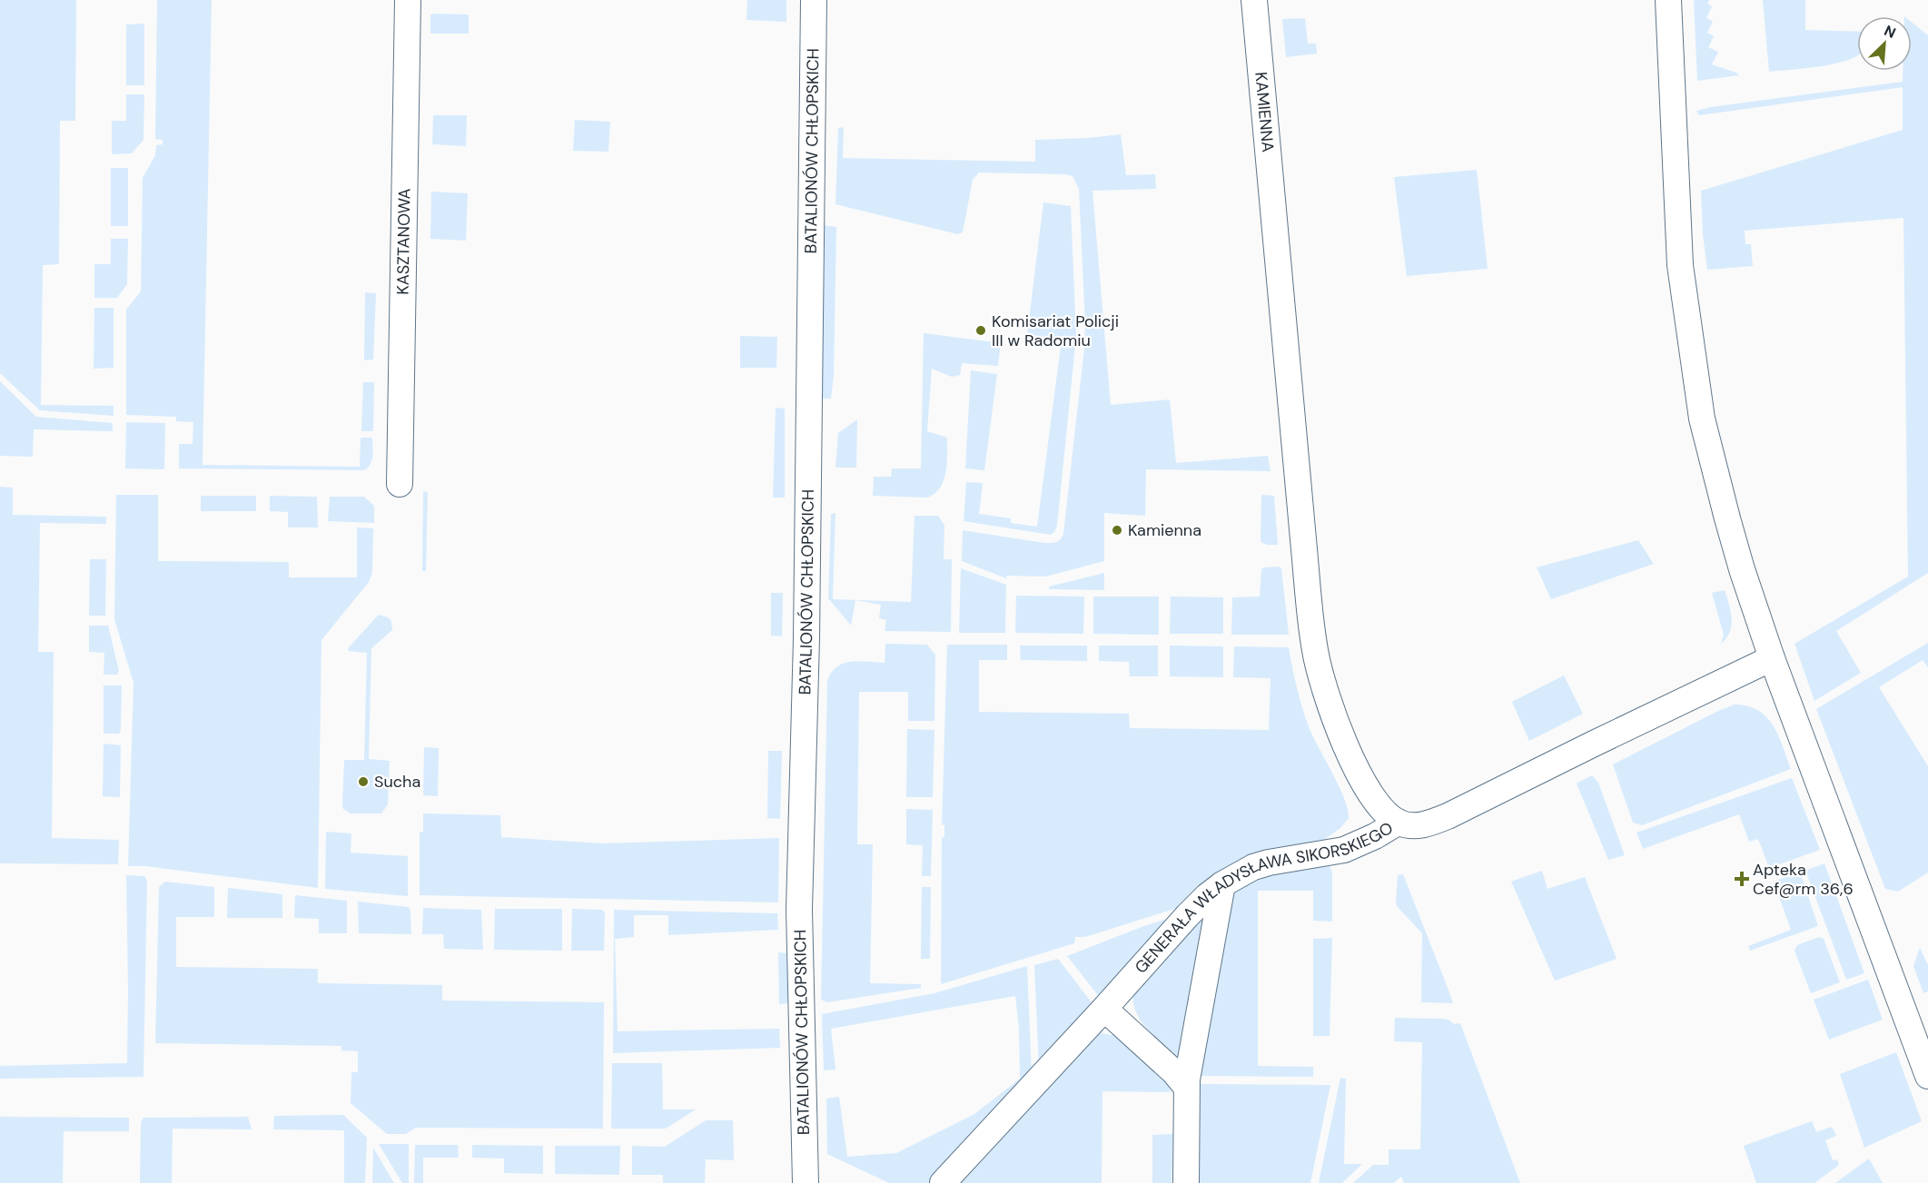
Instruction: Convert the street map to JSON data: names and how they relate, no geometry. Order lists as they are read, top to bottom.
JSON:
{
  "streets": {
    "street": [
      "KAMIENNA",
      "BATALIONÓW CHŁOPSKICH",
      "KASZTANOWA",
      "GENERAŁA WŁADYSŁAWA SIKORSKIEGO"
    ]
  },
  "crossings": [
    ["KAMIENNA", "GENERAŁA WŁADYSŁAWA SIKORSKIEGO"]
  ],
  "places": {
    "other": ["Komisariat Policji III w Radomiu", "Kamienna", "Sucha"],
    "health": ["Apteka Cef@rm 36,6"]
  },
  "north": "top right"
}
